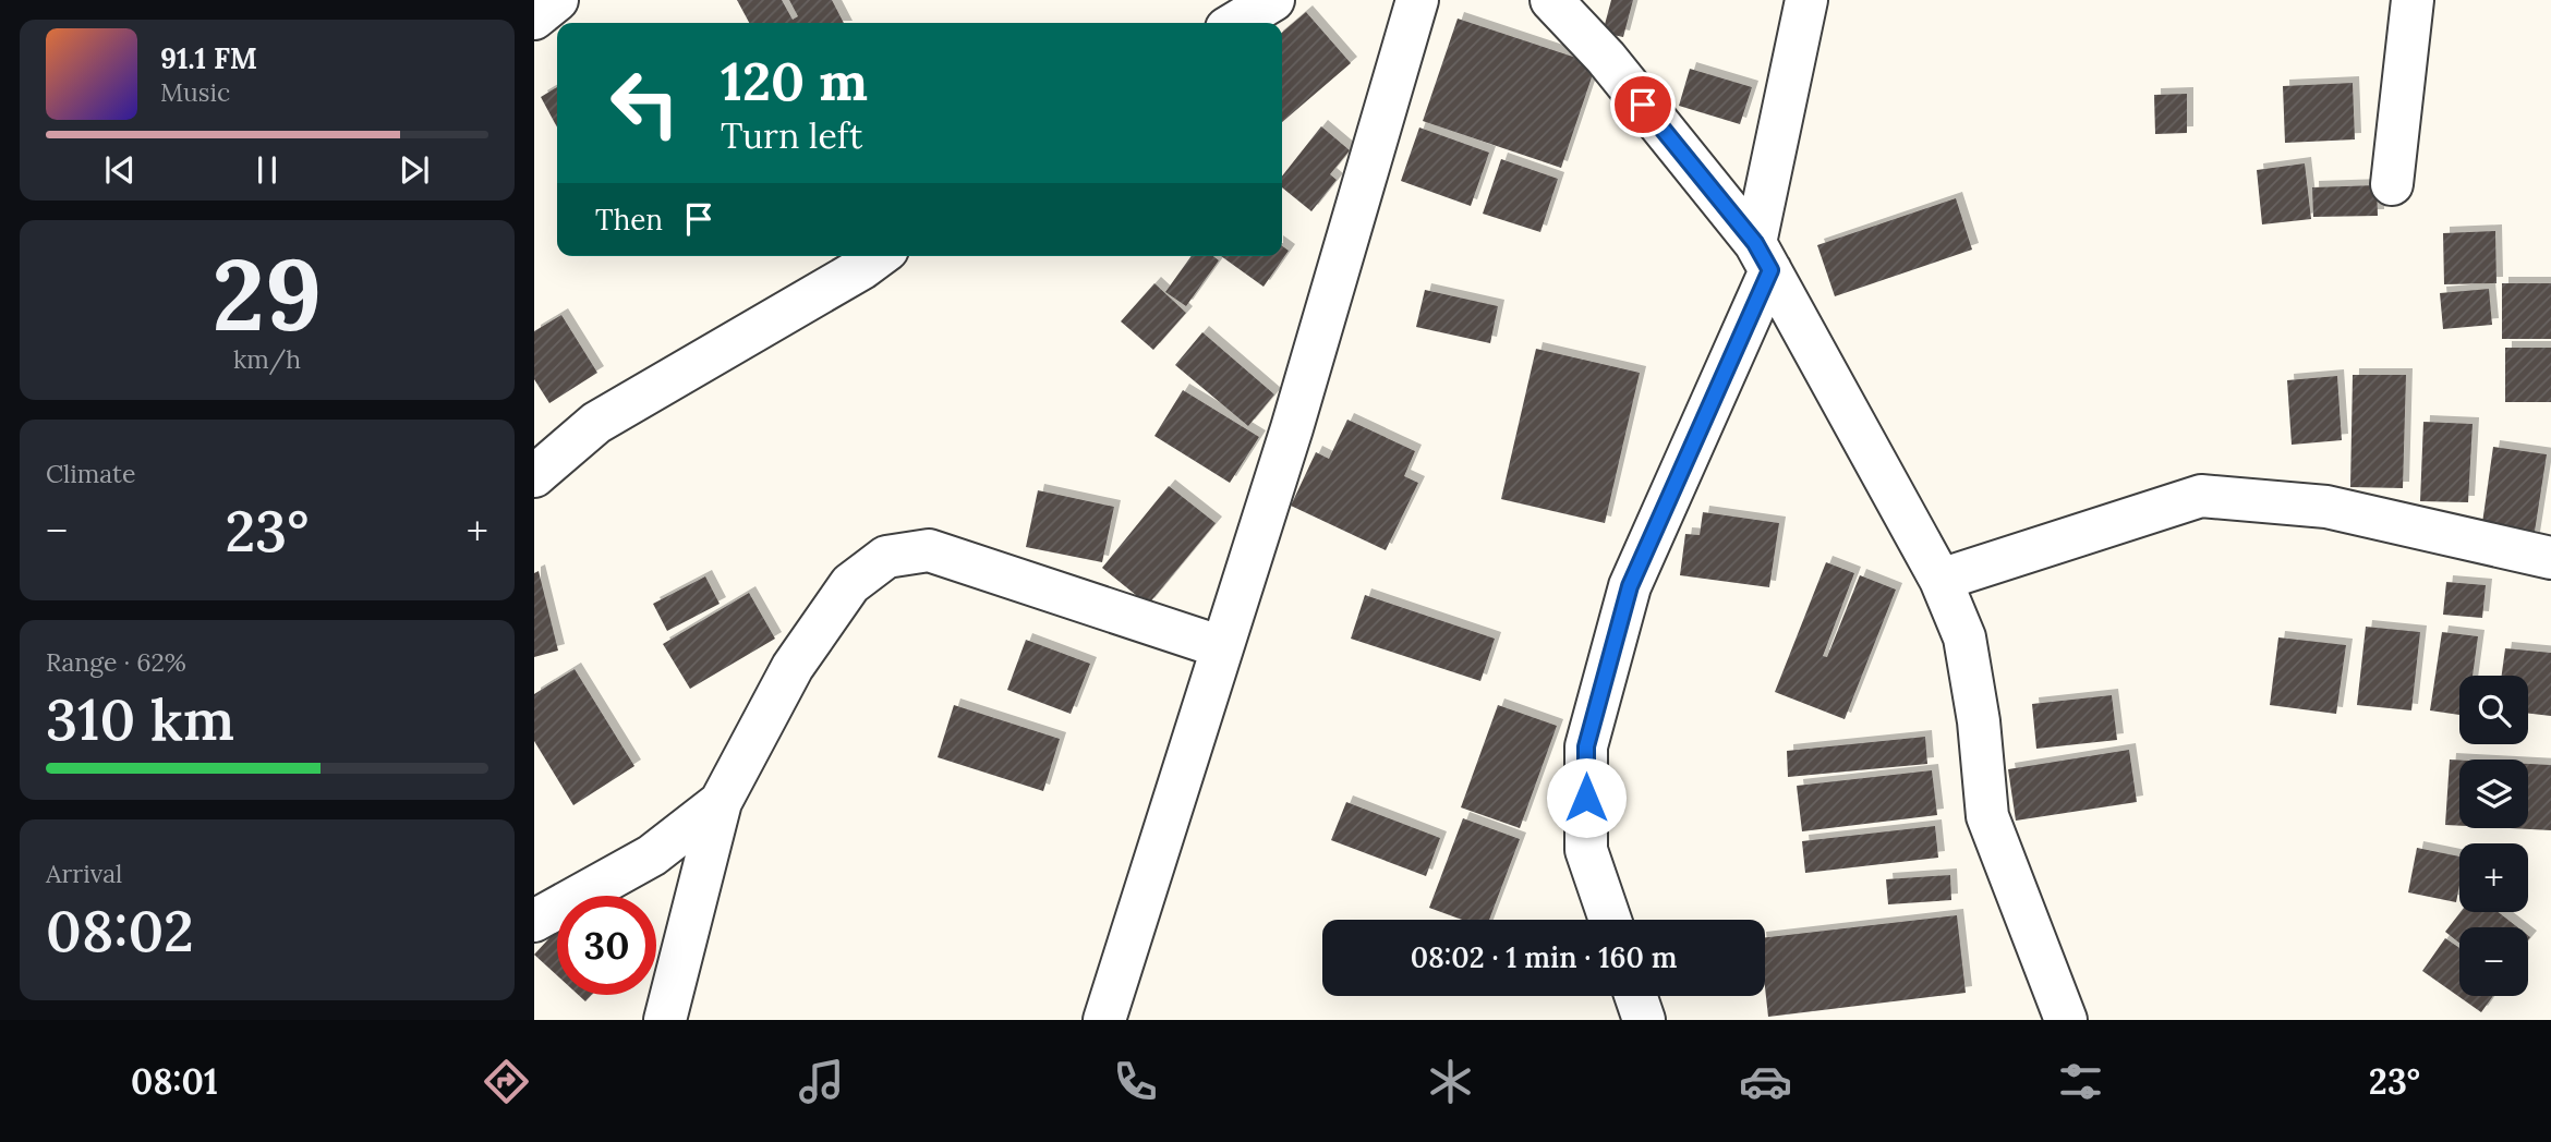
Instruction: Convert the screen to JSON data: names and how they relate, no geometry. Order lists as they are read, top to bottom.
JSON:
{
  "page": {
    "turn": ["120 m", "Turn left"],
    "song": ["91.1 FM", "Music"],
    "then": "Then",
    "tile": [
      ["29", "km/h"],
      "Climate",
      ["Range · 62%", "310 km"],
      ["Arrival", "08:02"]
    ],
    "heat": ["−", "23°", "+"],
    "map_buttons": ["+", "−"],
    "limit": "30",
    "trip": "08:02 · 1 min · 160 m",
    "tabs": ["08:01", "23°"]
  }
}
